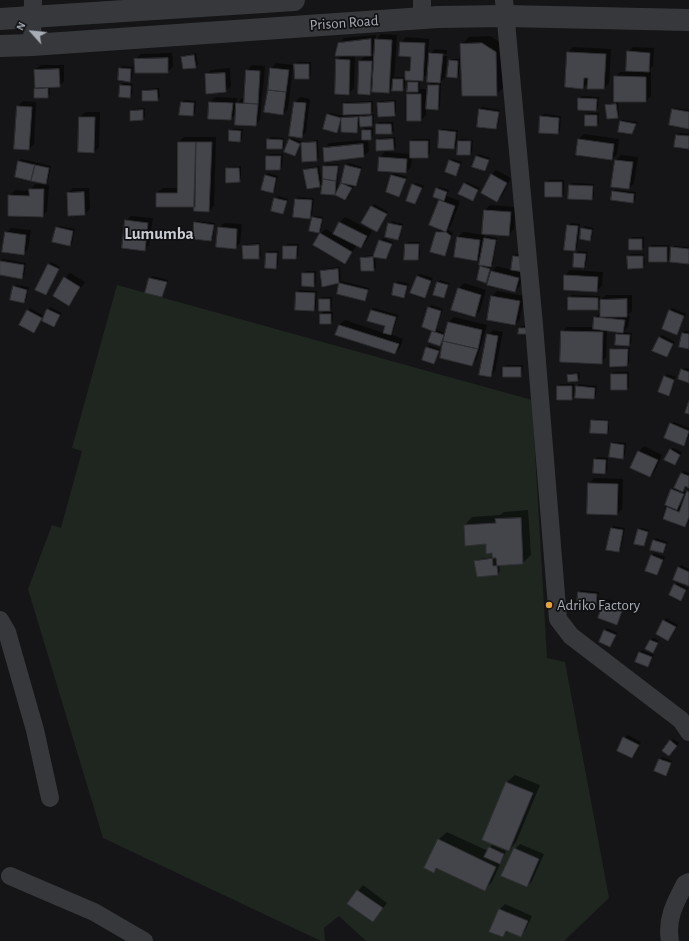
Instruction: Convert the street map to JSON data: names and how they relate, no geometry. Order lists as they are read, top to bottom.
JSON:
{
  "streets": {
    "street": ["Prison Road"]
  },
  "districts": ["Lumumba"],
  "places": ["Adriko Factory"],
  "north": "top left"
}
